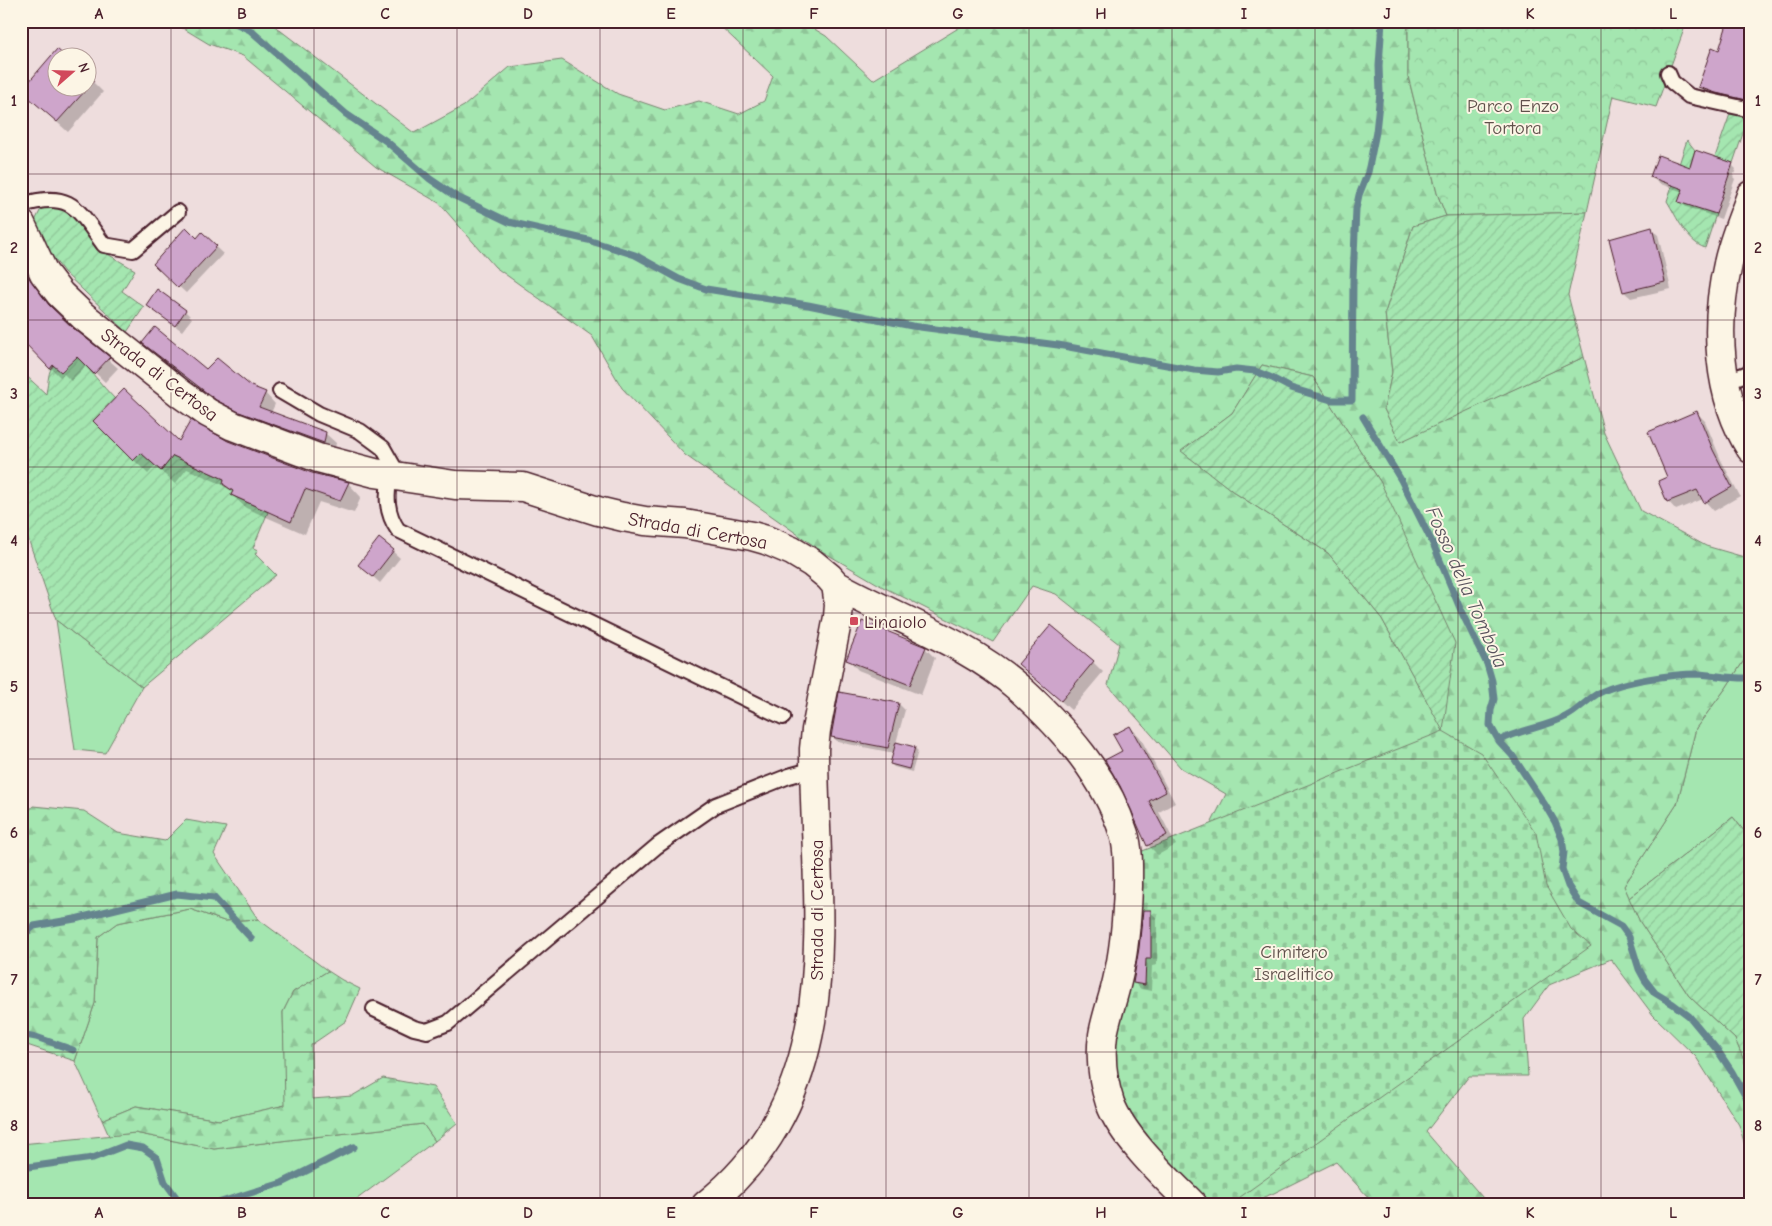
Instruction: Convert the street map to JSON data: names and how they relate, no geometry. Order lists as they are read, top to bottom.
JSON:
{
  "streets": {
    "street": ["Strada di Certosa"]
  },
  "water": ["Fosso della Tombola"],
  "parks": ["Parco Enzo Tortora", "Cimitero Israelitico"],
  "places": {
    "transit": ["Linaiolo"]
  },
  "north": "right",
  "grid": {
    "columns": [
      "A",
      "B",
      "C",
      "D",
      "E",
      "F",
      "G",
      "H",
      "I",
      "J",
      "K",
      "L"
    ],
    "rows": [
      "1",
      "2",
      "3",
      "4",
      "5",
      "6",
      "7",
      "8"
    ]
  }
}
